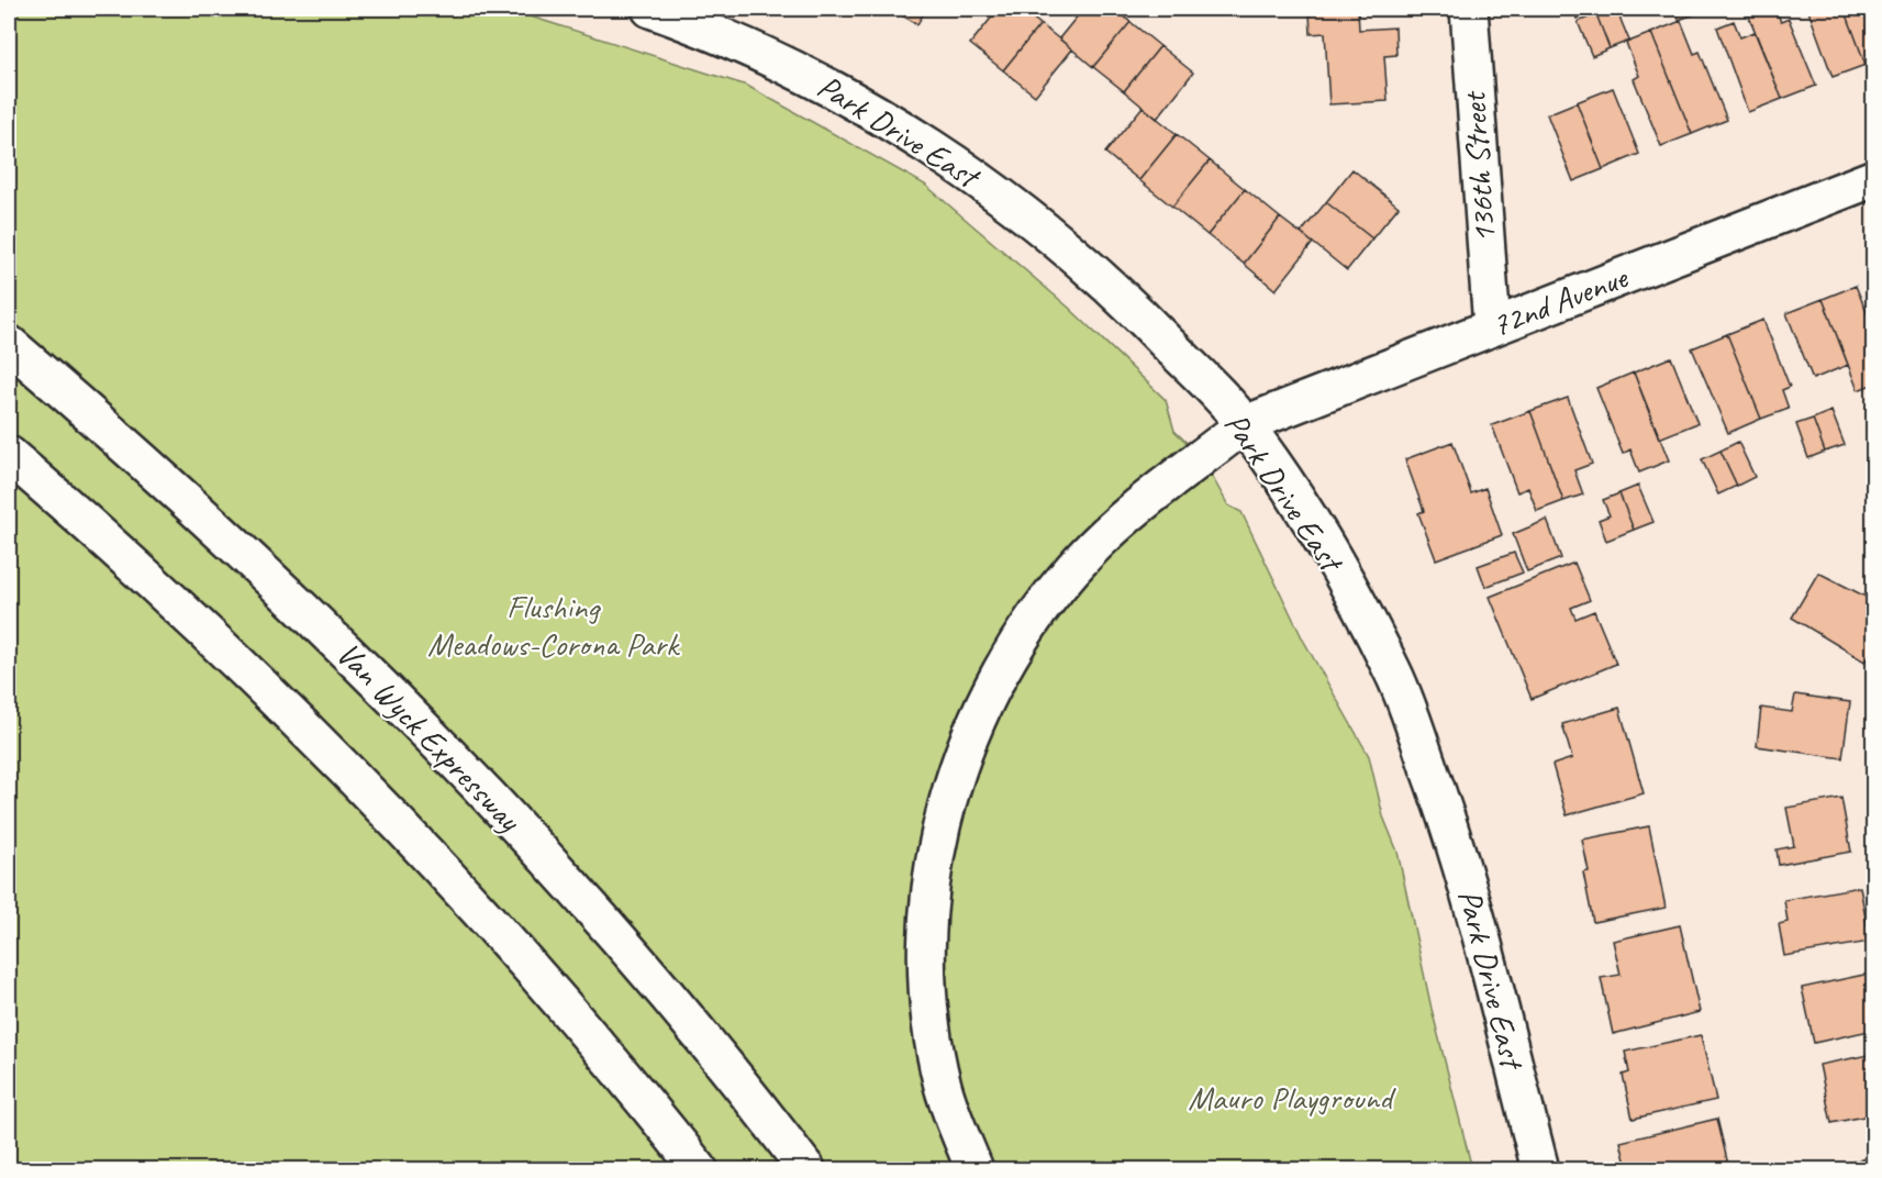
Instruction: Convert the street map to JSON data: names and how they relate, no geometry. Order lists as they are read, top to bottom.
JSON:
{
  "streets": {
    "main road": [
      "Park Drive East",
      "136th Street",
      "72nd Avenue",
      "Van Wyck Expressway"
    ]
  },
  "crossings": [
    ["Park Drive East", "72nd Avenue"],
    ["136th Street", "72nd Avenue"]
  ],
  "parks": ["Flushing Meadows-Corona Park", "Mauro Playground"]
}
